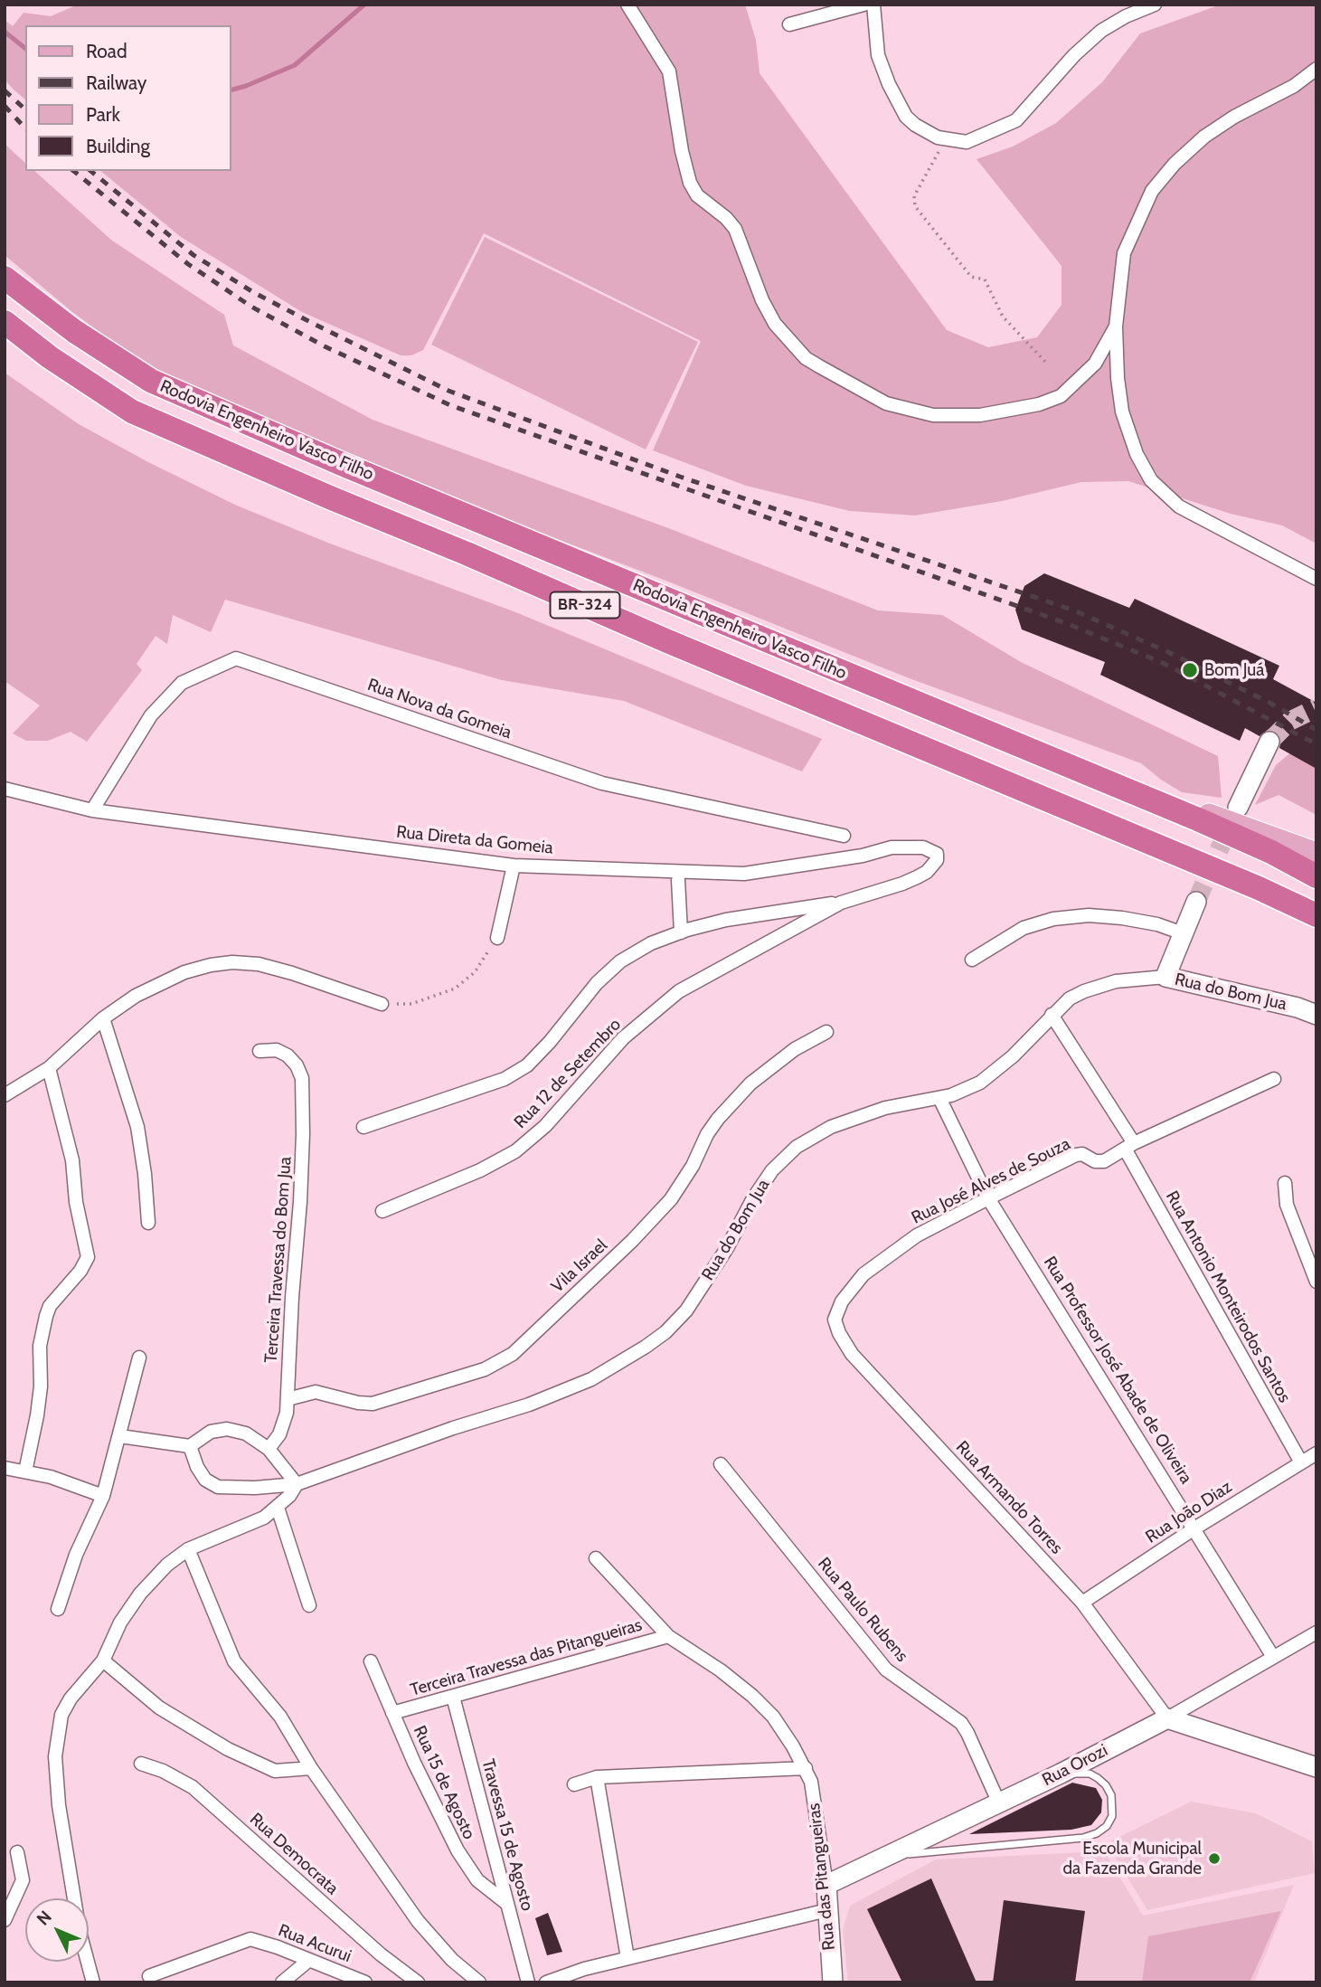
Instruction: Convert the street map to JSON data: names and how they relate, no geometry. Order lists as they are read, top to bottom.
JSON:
{
  "streets": {
    "highway": ["Rodovia Engenheiro Vasco Filho", "BR-324"],
    "street": [
      "Rua Nova da Gomeia",
      "Rua Direta da Gomeia",
      "Rua do Bom Jua",
      "Rua 12 de Setembro",
      "Rua José Alves de Souza",
      "Terceira Travessa do Bom Jua",
      "Vila Israel",
      "Rua Antonio Monteirodos Santos",
      "Rua Professor José Abade de Oliveira",
      "Rua Armando Torres",
      "Rua João Diaz",
      "Rua Paulo Rubens",
      "Terceira Travessa das Pitangueiras",
      "Rua Orozi",
      "Rua 15 de Agosto",
      "Travessa 15 de Agosto",
      "Rua Democrata",
      "Rua das Pitangueiras",
      "Rua Acurui"
    ]
  },
  "crossings": [
    ["Rua Nova da Gomeia", "Rua Direta da Gomeia"],
    ["Rua Direta da Gomeia", "Rua 12 de Setembro"],
    ["Rua do Bom Jua", "Rua Antonio Monteirodos Santos"],
    ["Rua do Bom Jua", "Rua Professor José Abade de Oliveira"],
    ["Rua José Alves de Souza", "Rua Antonio Monteirodos Santos"],
    ["Rua José Alves de Souza", "Rua Professor José Abade de Oliveira"],
    ["Rua José Alves de Souza", "Rua Armando Torres"],
    ["Terceira Travessa do Bom Jua", "Vila Israel"],
    ["Rua Antonio Monteirodos Santos", "Rua João Diaz"],
    ["Rua Professor José Abade de Oliveira", "Rua João Diaz"],
    ["Rua Professor José Abade de Oliveira", "Rua Orozi"],
    ["Rua Armando Torres", "Rua João Diaz"],
    ["Rua Armando Torres", "Rua Orozi"],
    ["Rua Paulo Rubens", "Rua Orozi"],
    ["Terceira Travessa das Pitangueiras", "Rua 15 de Agosto"],
    ["Terceira Travessa das Pitangueiras", "Travessa 15 de Agosto"],
    ["Terceira Travessa das Pitangueiras", "Rua das Pitangueiras"],
    ["Rua Orozi", "Rua das Pitangueiras"],
    ["Rua 15 de Agosto", "Travessa 15 de Agosto"]
  ],
  "places": ["Bom Juá", "Escola Municipal da Fazenda Grande"],
  "legend": [
    "Road",
    "Railway",
    "Park",
    "Building"
  ],
  "north": "top left"
}
